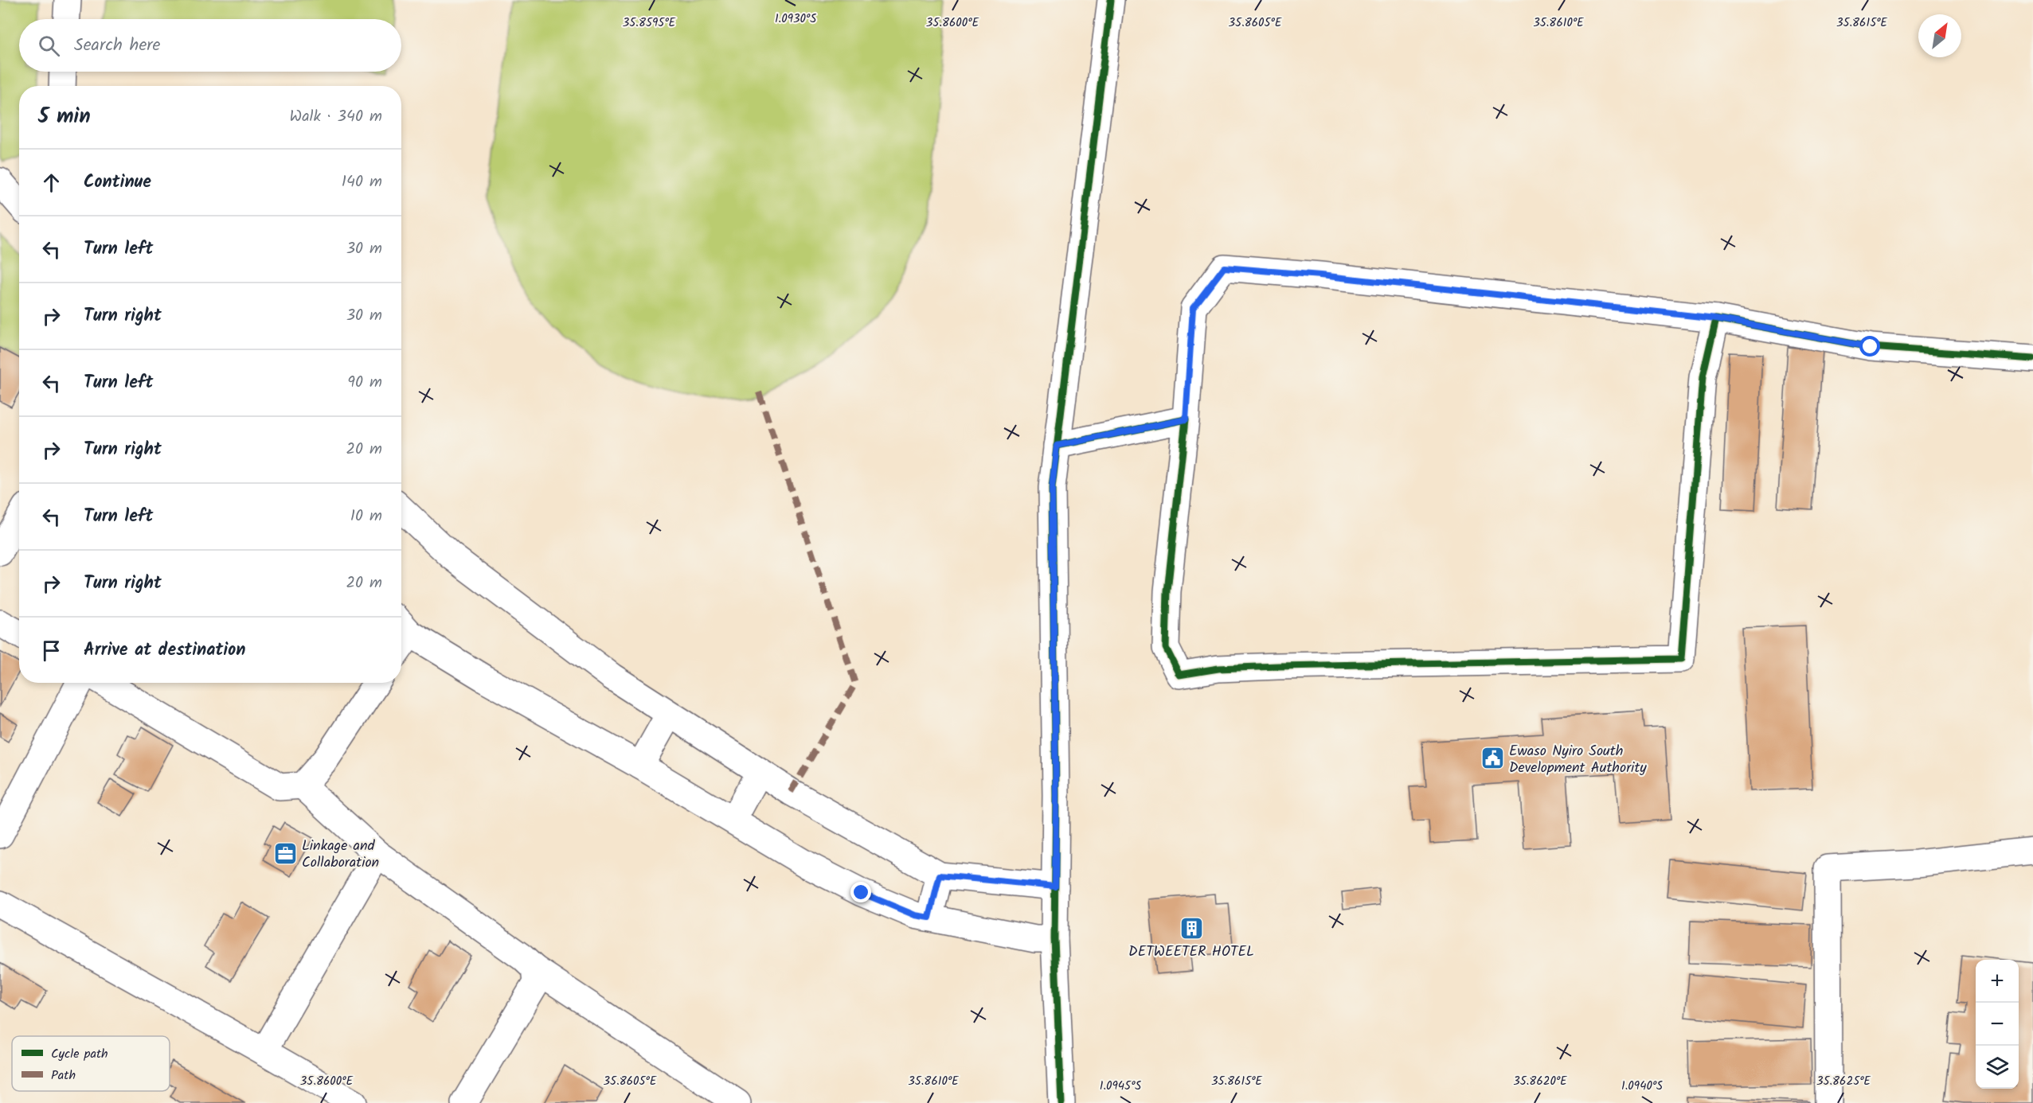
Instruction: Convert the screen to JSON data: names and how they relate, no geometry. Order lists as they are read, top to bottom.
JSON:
{
  "places": {
    "public building": ["Ewaso Nyiro South Development Authority"],
    "office": ["Linkage and Collaboration"],
    "building": ["DETWEETER HOTEL"]
  },
  "legend": ["Cycle path", "Path"],
  "north": "top right",
  "page": {
    "search": "Search here",
    "heading": ["5 min", "Walk · 340 m"],
    "list": [
      ["Continue", "140 m"],
      ["Turn left", "30 m"],
      ["Turn right", "30 m"],
      ["Turn left", "90 m"],
      ["Turn right", "20 m"],
      ["Turn left", "10 m"],
      ["Turn right", "20 m"],
      "Arrive at destination"
    ],
    "map_buttons": ["+", "−"]
  },
  "coordinates": [
    "1.0930°S",
    "35.8595°E",
    "35.8600°E",
    "35.8610°E",
    "35.8615°E",
    "35.8605°E",
    "35.8620°E",
    "35.8625°E",
    "1.0945°S",
    "1.0940°S"
  ]
}
